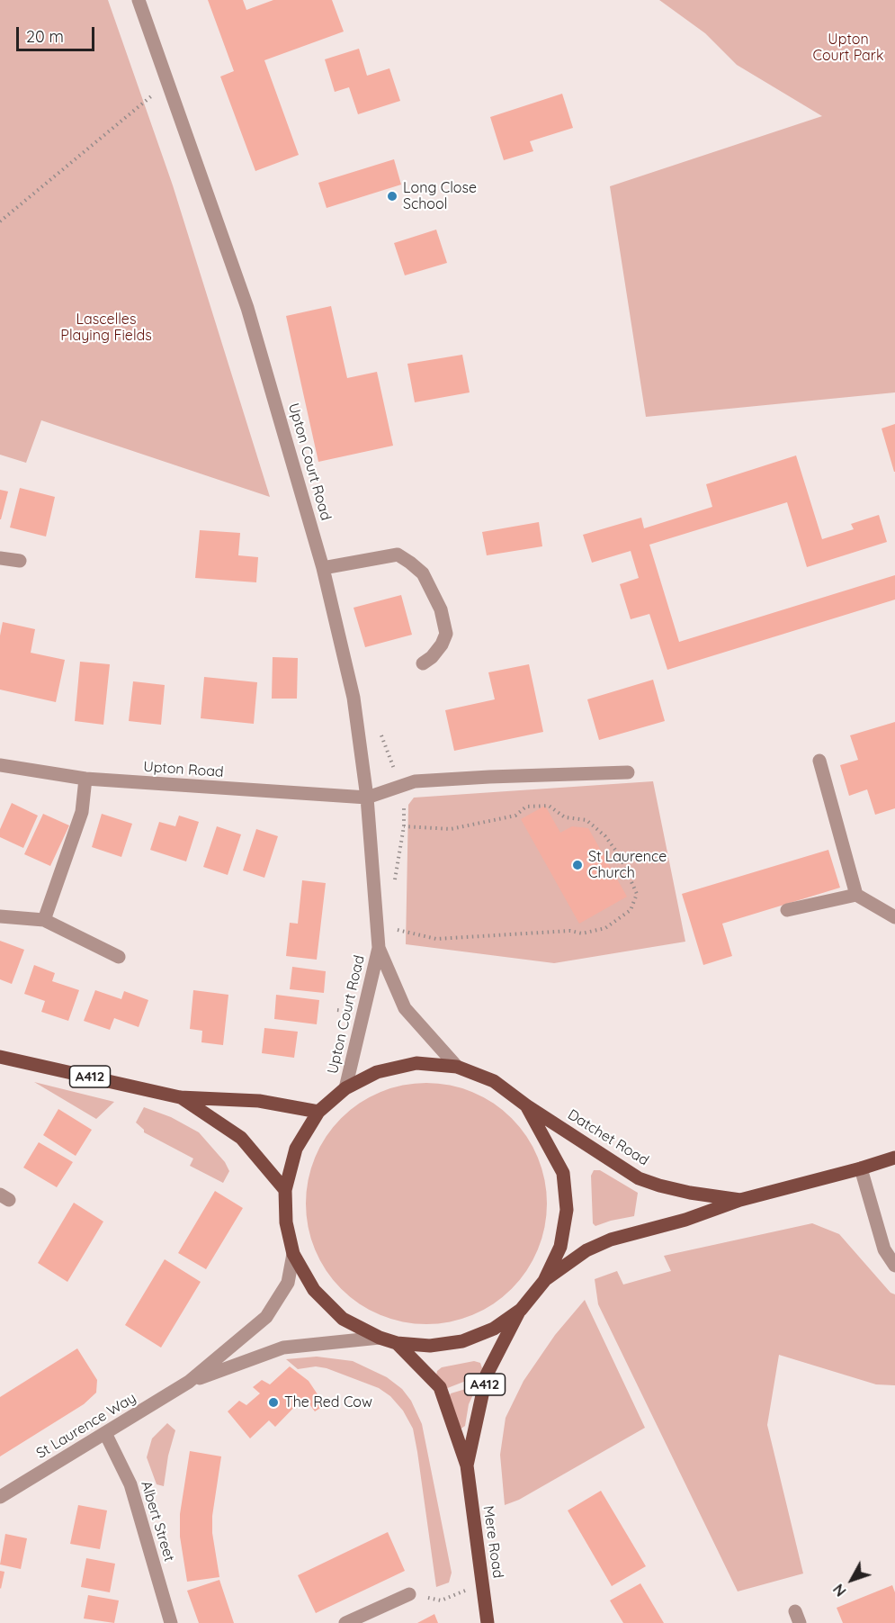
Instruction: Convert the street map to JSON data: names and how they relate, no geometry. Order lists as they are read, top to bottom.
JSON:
{
  "streets": {
    "main road": ["A412", "Datchet Road", "Mere Road"],
    "street": [
      "Upton Court Road",
      "Upton Road",
      "St Laurence Way",
      "Albert Street"
    ]
  },
  "crossings": [
    ["Upton Court Road", "Upton Road"],
    ["Upton Court Road", "Datchet Road"],
    ["A412", "Datchet Road"],
    ["A412", "Mere Road"],
    ["Datchet Road", "St Laurence Way"],
    ["St Laurence Way", "Albert Street"]
  ],
  "parks": ["Upton Court Park", "Lascelles Playing Fields"],
  "places": ["Long Close School", "St Laurence Church", "The Red Cow"],
  "scale_bar": "20 m",
  "north": "bottom left"
}
